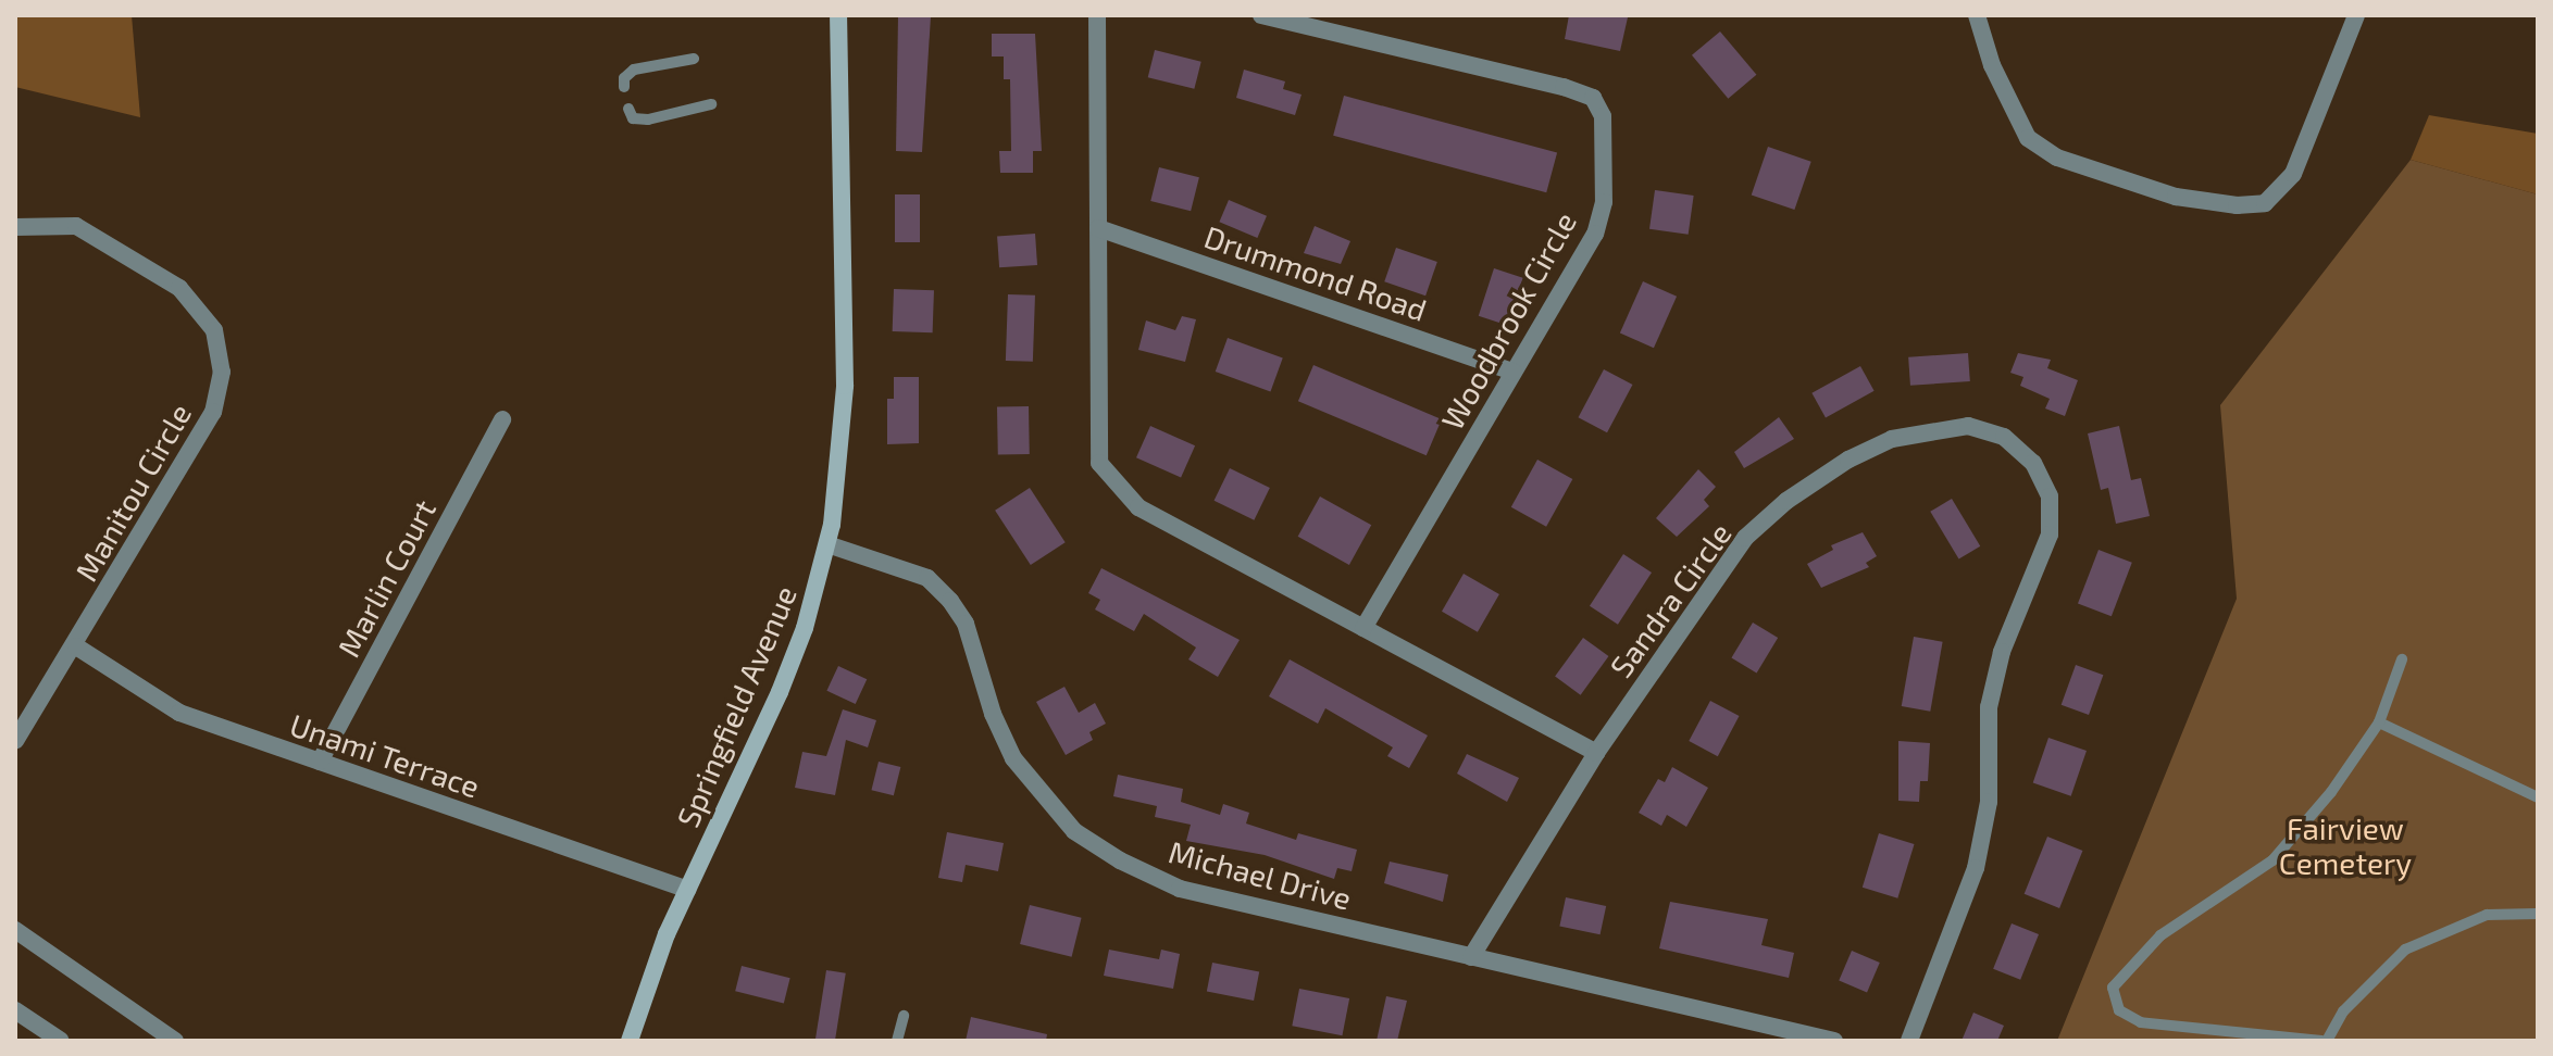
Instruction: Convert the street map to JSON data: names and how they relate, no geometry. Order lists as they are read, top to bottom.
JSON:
{
  "streets": {
    "main road": ["Springfield Avenue"],
    "street": [
      "Drummond Road",
      "Woodbrook Circle",
      "Manitou Circle",
      "Marlin Court",
      "Sandra Circle",
      "Unami Terrace",
      "Michael Drive"
    ]
  },
  "crossings": [
    ["Drummond Road", "Woodbrook Circle"],
    ["Manitou Circle", "Unami Terrace"],
    ["Marlin Court", "Unami Terrace"],
    ["Sandra Circle", "Michael Drive"],
    ["Springfield Avenue", "Unami Terrace"],
    ["Springfield Avenue", "Michael Drive"]
  ],
  "parks": ["Fairview Cemetery"]
}
